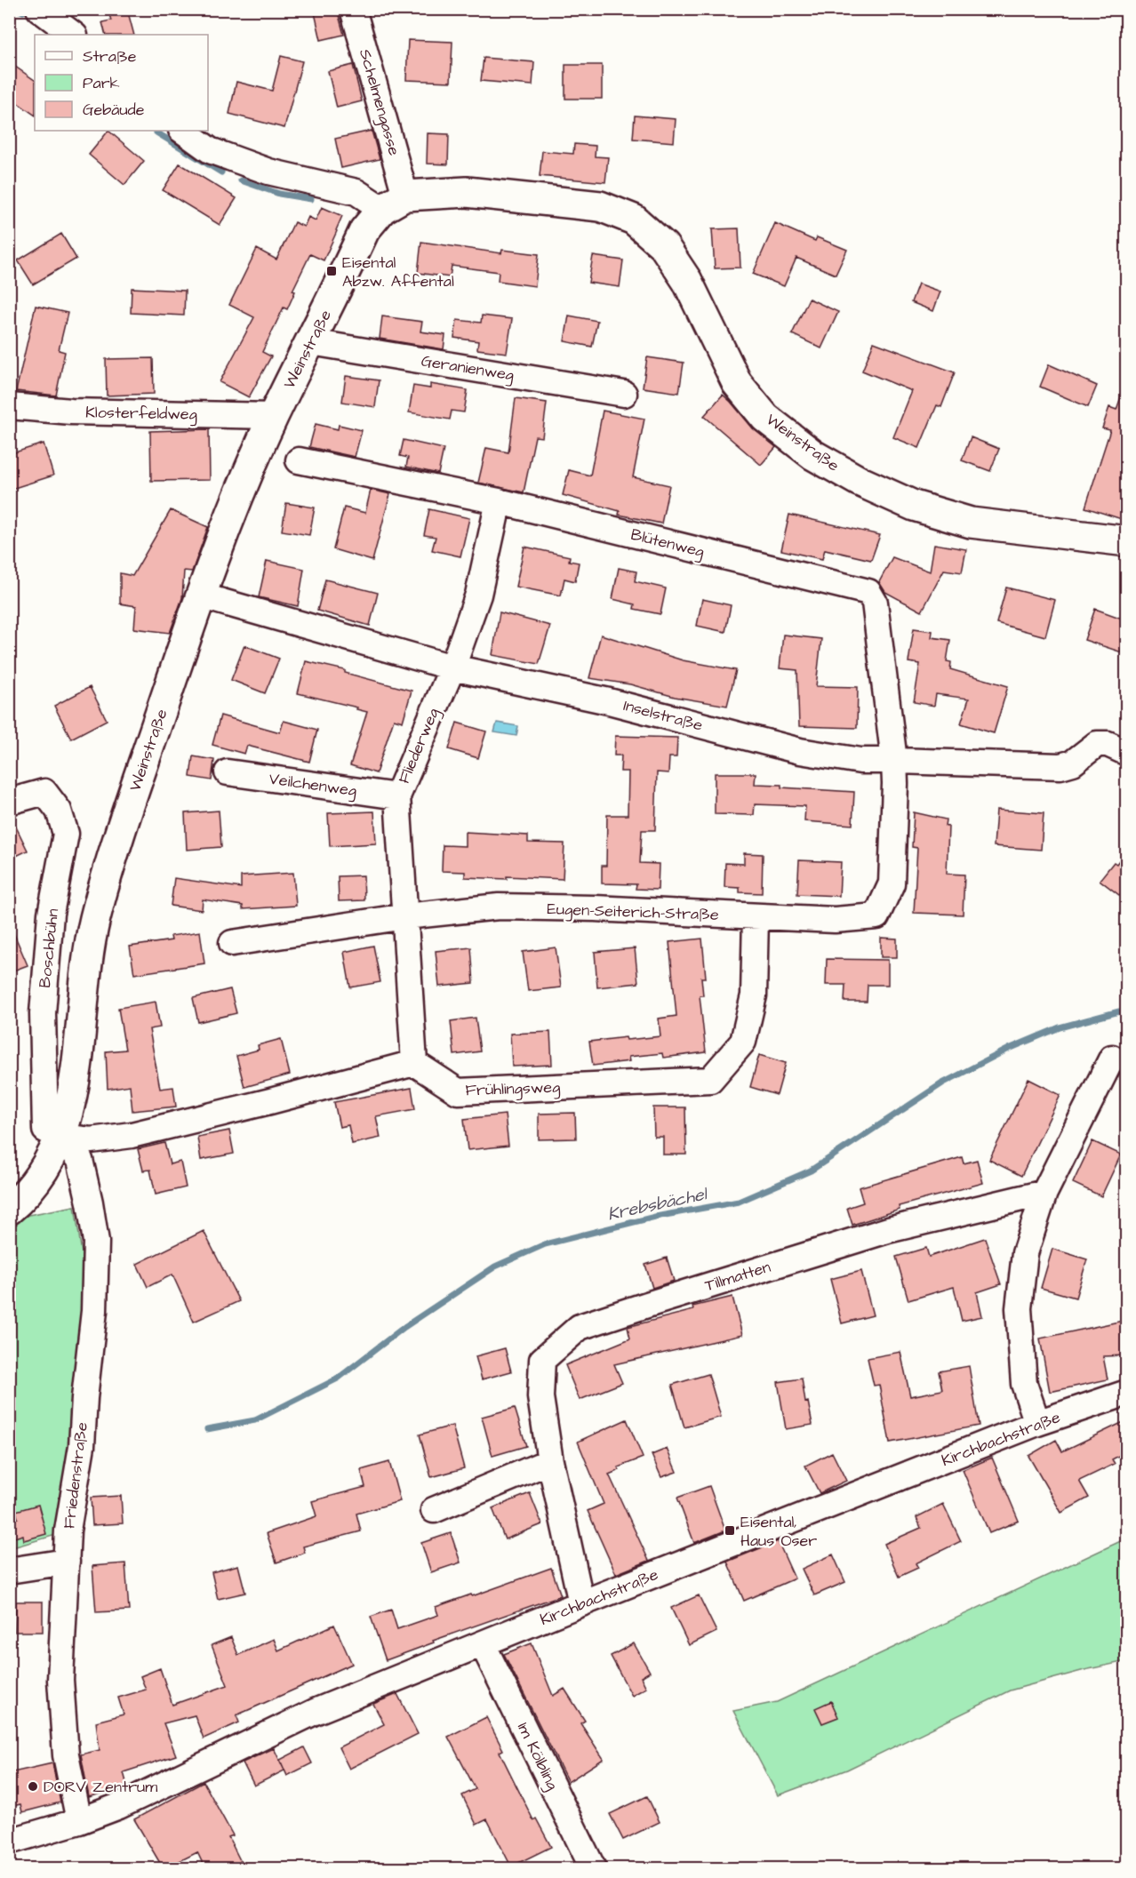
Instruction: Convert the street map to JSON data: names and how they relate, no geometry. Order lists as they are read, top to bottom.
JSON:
{
  "streets": {
    "main road": ["Weinstraße"],
    "street": [
      "Schelmengasse",
      "Geranienweg",
      "Klosterfeldweg",
      "Blütenweg",
      "Inselstraße",
      "Fliederweg",
      "Veilchenweg",
      "Eugen-Seiterich-Straße",
      "Boschbühn",
      "Frühlingsweg",
      "Tillmatten",
      "Kirchbachstraße",
      "Friedenstraße",
      "Im Kölbling"
    ]
  },
  "crossings": [
    ["Schelmengasse", "Weinstraße"],
    ["Weinstraße", "Geranienweg"],
    ["Weinstraße", "Klosterfeldweg"],
    ["Weinstraße", "Inselstraße"],
    ["Weinstraße", "Boschbühn"],
    ["Weinstraße", "Friedenstraße"],
    ["Blütenweg", "Inselstraße"],
    ["Blütenweg", "Fliederweg"],
    ["Blütenweg", "Eugen-Seiterich-Straße"],
    ["Inselstraße", "Fliederweg"],
    ["Inselstraße", "Eugen-Seiterich-Straße"],
    ["Fliederweg", "Veilchenweg"],
    ["Fliederweg", "Eugen-Seiterich-Straße"],
    ["Fliederweg", "Frühlingsweg"],
    ["Eugen-Seiterich-Straße", "Frühlingsweg"],
    ["Boschbühn", "Friedenstraße"],
    ["Tillmatten", "Kirchbachstraße"],
    ["Kirchbachstraße", "Friedenstraße"],
    ["Kirchbachstraße", "Im Kölbling"]
  ],
  "water": ["Krebsbächel"],
  "places": {
    "transit": ["Eisental Abzw. Affental", "Eisental, Haus Oser"],
    "other": ["DORV Zentrum"]
  },
  "legend": ["Straße", "Park", "Gebäude"]
}
